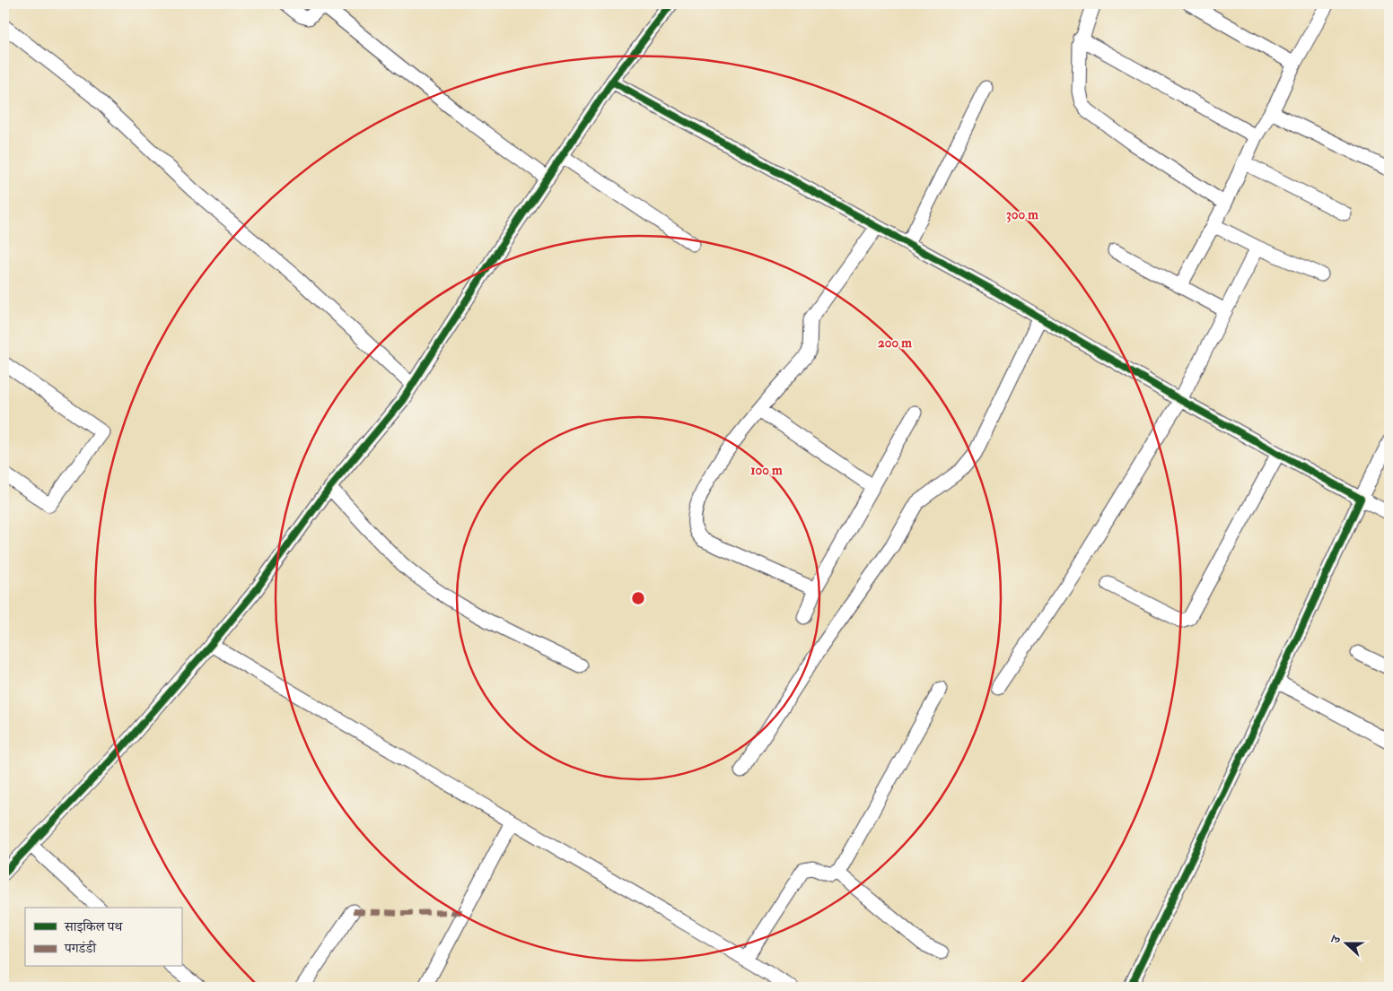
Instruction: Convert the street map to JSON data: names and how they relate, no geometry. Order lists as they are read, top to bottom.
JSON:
{
  "legend": ["साइकिल पथ", "पगडंडी"],
  "north": "left",
  "rings": ["300 m", "200 m", "100 m"]
}
